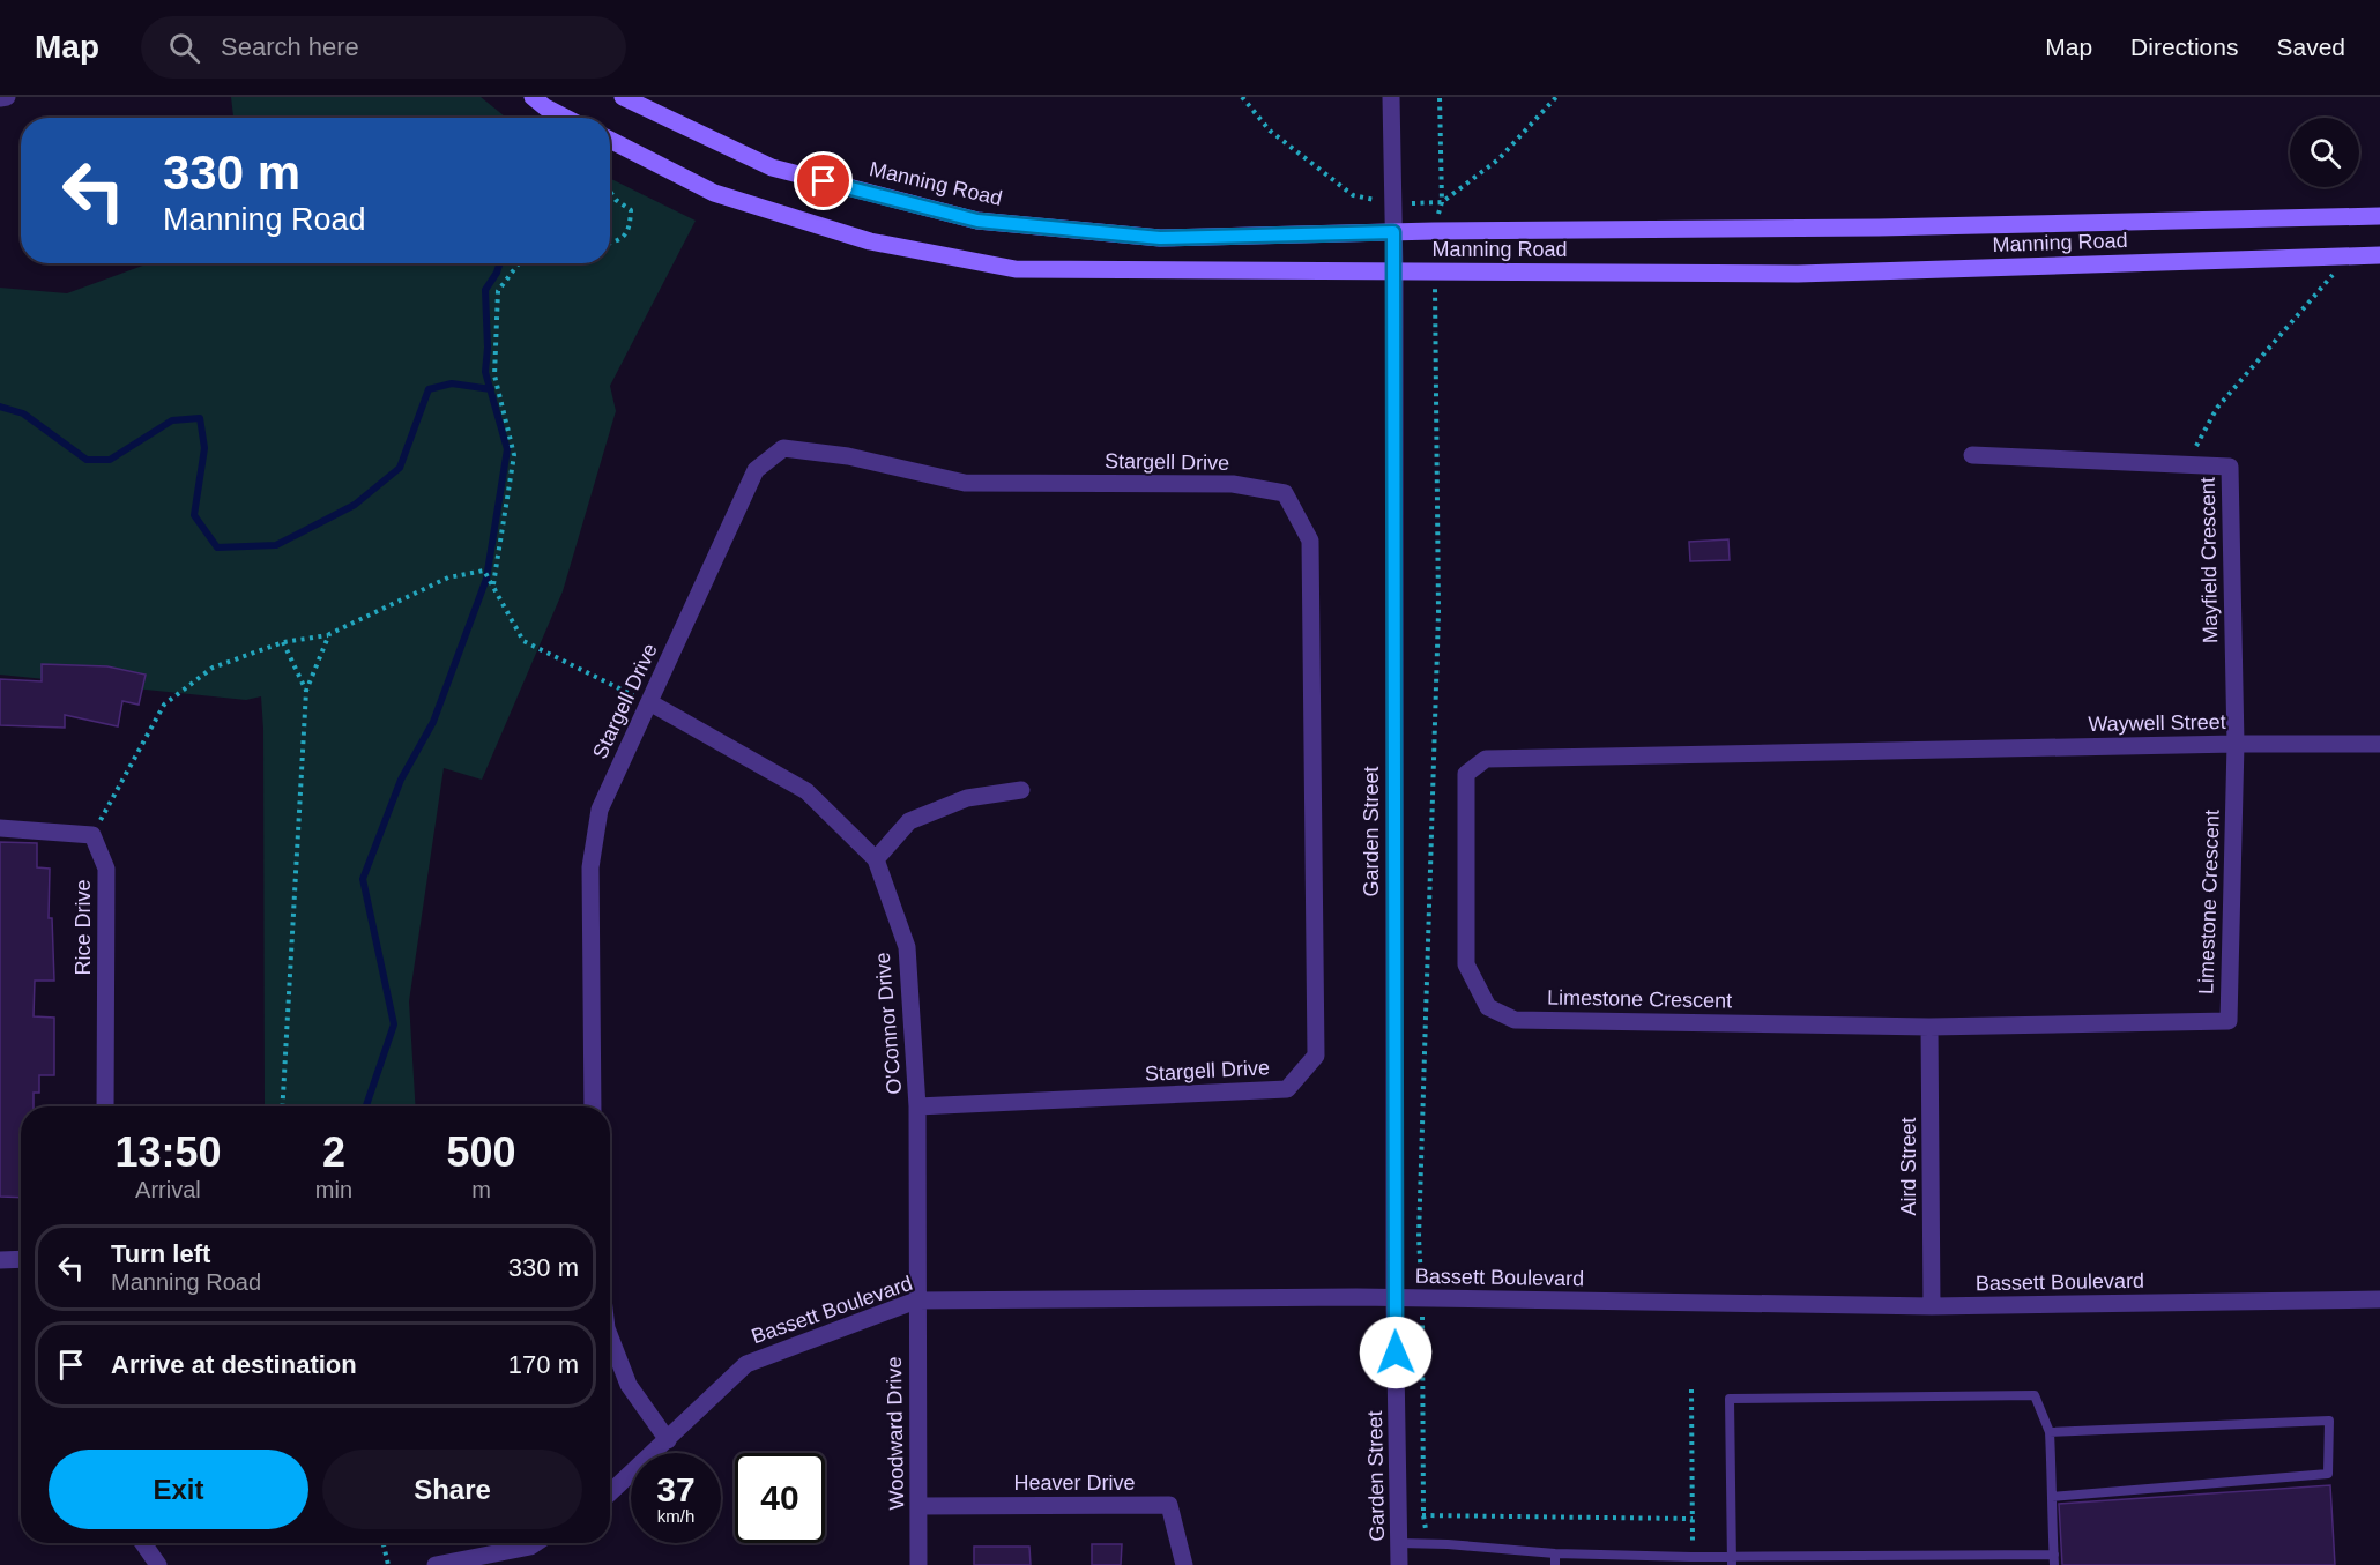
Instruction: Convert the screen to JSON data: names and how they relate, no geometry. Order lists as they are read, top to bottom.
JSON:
{
  "streets": {
    "main road": ["Manning Road"],
    "street": [
      "Stargell Drive",
      "Mayfield Crescent",
      "Waywell Street",
      "Garden Street",
      "Limestone Crescent",
      "Rice Drive",
      "O'Connor Drive",
      "Aird Street",
      "Bassett Boulevard",
      "Woodward Drive",
      "Heaver Drive"
    ]
  },
  "crossings": [
    ["Manning Road", "Garden Street"],
    ["Stargell Drive", "O'Connor Drive"],
    ["Mayfield Crescent", "Waywell Street"],
    ["Mayfield Crescent", "Limestone Crescent"],
    ["Waywell Street", "Limestone Crescent"],
    ["Garden Street", "Bassett Boulevard"],
    ["Limestone Crescent", "Aird Street"],
    ["O'Connor Drive", "Bassett Boulevard"],
    ["O'Connor Drive", "Woodward Drive"],
    ["Aird Street", "Bassett Boulevard"],
    ["Bassett Boulevard", "Woodward Drive"],
    ["Woodward Drive", "Heaver Drive"]
  ],
  "page": {
    "header": "Map",
    "search": "Search here",
    "nav": ["Map", "Directions", "Saved"],
    "turn": ["330 m", "Manning Road"],
    "eta": [
      "13:50",
      "Arrival",
      "2",
      "min",
      "500",
      "m"
    ],
    "list": [
      {
        "name": "Turn left",
        "note": "Manning Road",
        "value": "330 m"
      },
      {
        "name": "Arrive at destination",
        "value": "170 m"
      }
    ],
    "buttons": ["Exit", "Share"],
    "speed": "37 km/h",
    "limit": "40"
  }
}
